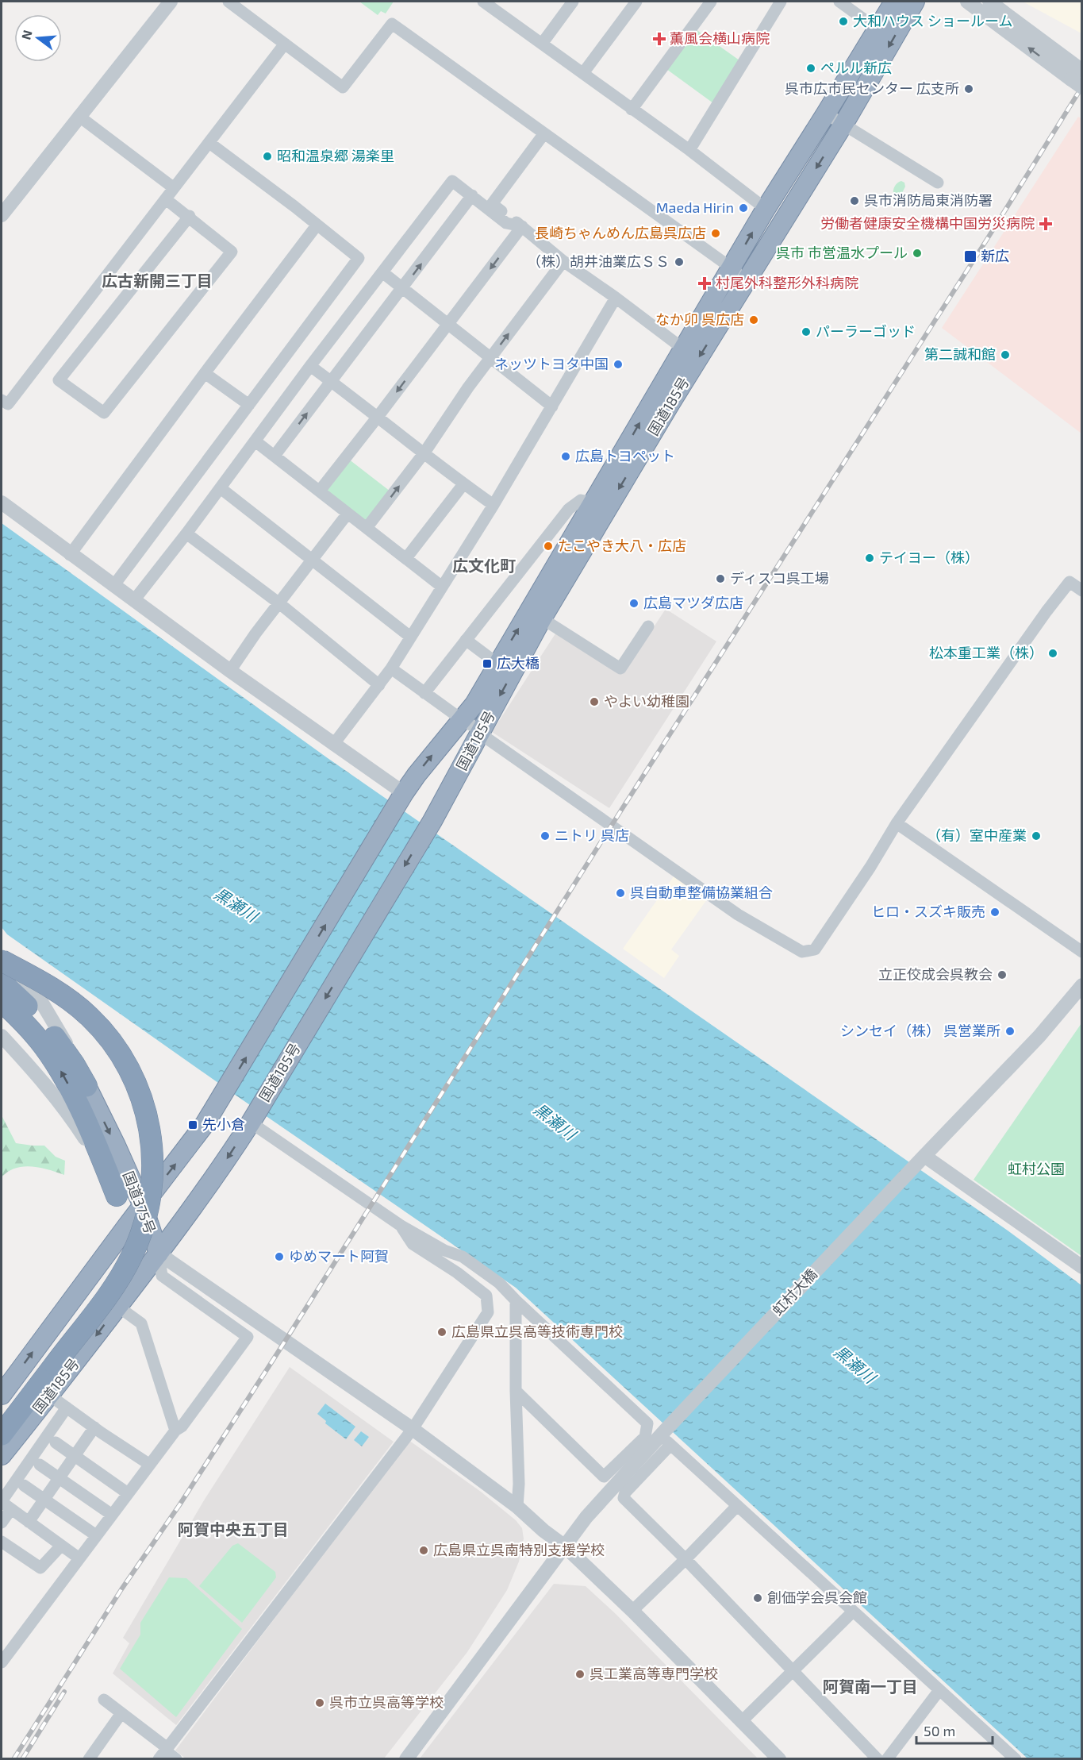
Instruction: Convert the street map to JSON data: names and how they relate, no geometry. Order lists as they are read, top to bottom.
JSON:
{
  "streets": {
    "highway": ["国道185号", "国道375号"],
    "street": ["虹村大橋"]
  },
  "crossings": [
    ["国道185号", "国道375号"]
  ],
  "districts": [
    "広古新開三丁目",
    "広文化町",
    "阿賀中央五丁目",
    "阿賀南一丁目"
  ],
  "water": ["黒瀬川"],
  "parks": ["虹村公園"],
  "places": {
    "other": [
      "大和ハウス ショールーム",
      "ペルル新広",
      "呉市広市民センター 広支所",
      "昭和温泉郷 湯楽里",
      "呉市消防局東消防署",
      "Maeda Hirin",
      "長崎ちゃんめん広島呉広店",
      "呉市 市営温水プール",
      "（株）胡井油業広ＳＳ",
      "なか卯 呉広店",
      "パーラーゴッド",
      "第二誠和館",
      "ネッツトヨタ中国",
      "広島トヨペット",
      "たこやき大八・広店",
      "テイヨー（株）",
      "ディスコ呉工場",
      "広島マツダ広店",
      "松本重工業（株）",
      "やよい幼稚園",
      "ニトリ 呉店",
      "（有）室中産業",
      "呉自動車整備協業組合",
      "ヒロ・スズキ販売",
      "立正佼成会呉教会",
      "シンセイ（株） 呉営業所",
      "ゆめマート阿賀",
      "広島県立呉高等技術専門校",
      "広島県立呉南特別支援学校",
      "創価学会呉会館",
      "呉工業高等専門学校",
      "呉市立呉高等学校"
    ],
    "health": ["薫風会横山病院", "労働者健康安全機構中国労災病院", "村尾外科整形外科病院"],
    "transit": ["新広", "広大橋", "先小倉"]
  },
  "scale_bar": "50 m",
  "north": "left"
}
